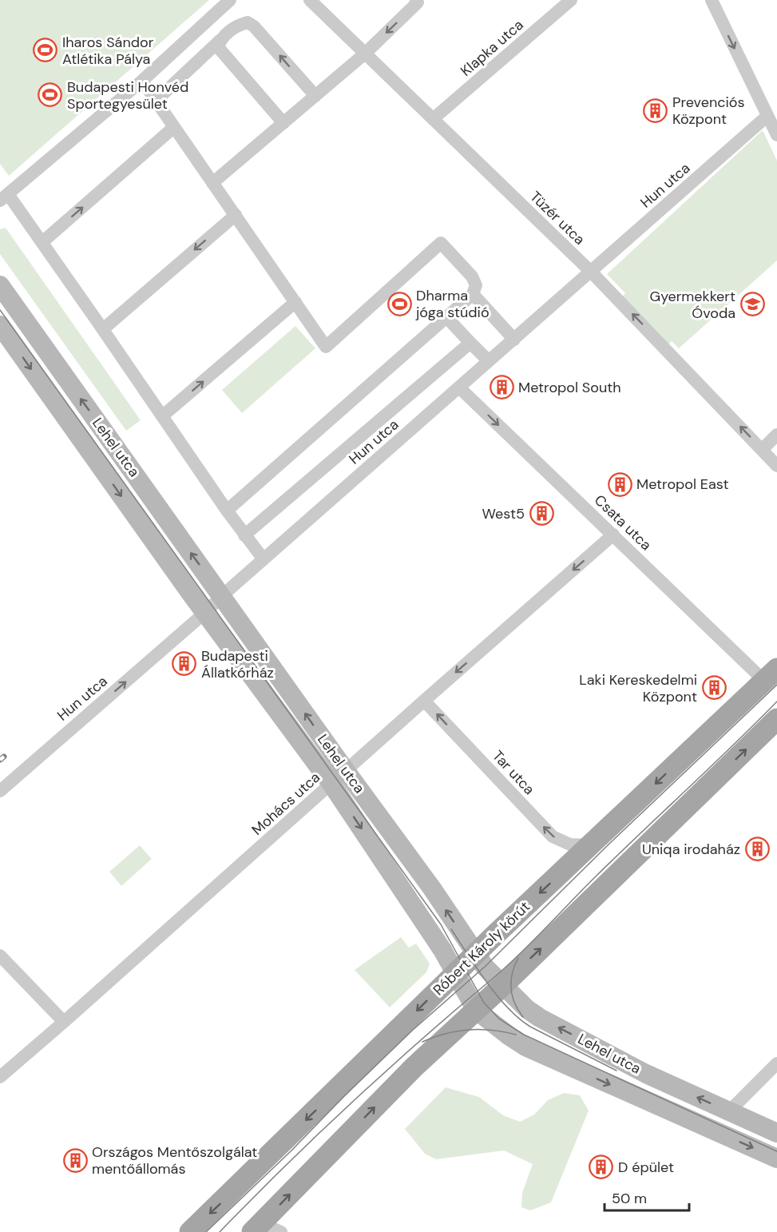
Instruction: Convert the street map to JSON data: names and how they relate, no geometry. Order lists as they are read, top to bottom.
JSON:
{
  "streets": {
    "main road": ["Lehel utca", "Róbert Károly körút"],
    "street": [
      "Klapka utca",
      "Hun utca",
      "Tüzér utca",
      "Csata utca",
      "Tar utca",
      "Mohács utca"
    ]
  },
  "crossings": [
    ["Klapka utca", "Tüzér utca"],
    ["Hun utca", "Tüzér utca"],
    ["Hun utca", "Lehel utca"],
    ["Hun utca", "Csata utca"],
    ["Lehel utca", "Mohács utca"],
    ["Lehel utca", "Róbert Károly körút"],
    ["Csata utca", "Mohács utca"],
    ["Csata utca", "Róbert Károly körút"],
    ["Tar utca", "Mohács utca"],
    ["Tar utca", "Róbert Károly körút"]
  ],
  "one_way": ["Tüzér utca", "Csata utca", "Tar utca"],
  "places": {
    "sports": ["Iharos Sándor Atlétika Pálya", "Budapesti Honvéd Sportegyesület", "Dharma jóga stúdió"],
    "building": [
      "Prevenciós Központ",
      "Metropol South",
      "Metropol East",
      "West5",
      "Budapesti Állatkórház",
      "Laki Kereskedelmi Központ",
      "Uniqa irodaház",
      "Országos Mentőszolgálat mentőállomás",
      "D épület"
    ],
    "school or university": ["Gyermekkert Óvoda"]
  },
  "scale_bar": "50 m"
}
